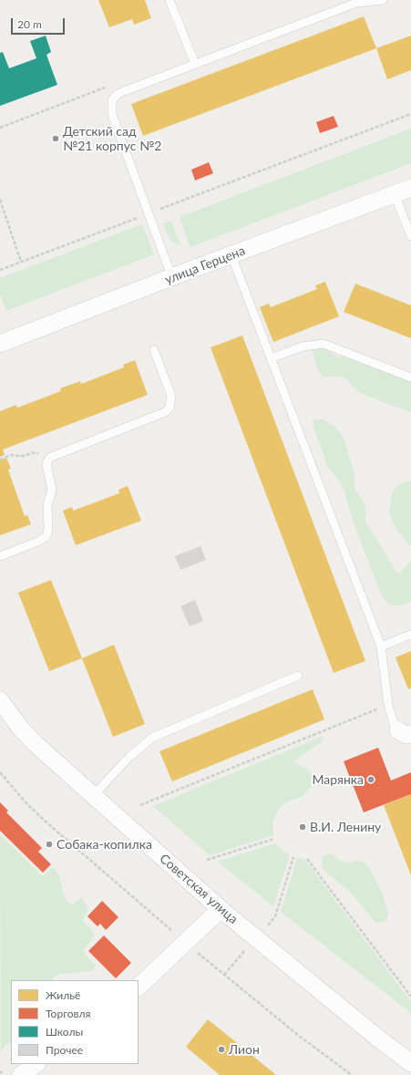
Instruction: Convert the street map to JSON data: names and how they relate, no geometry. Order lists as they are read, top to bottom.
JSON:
{
  "streets": {
    "street": ["улица Герцена", "Советская улица"]
  },
  "places": [
    "Детский сад №21 корпус №2",
    "Марянка",
    "В.И. Ленину",
    "Собака-копилка",
    "Лион"
  ],
  "legend": [
    "Жильё",
    "Торговля",
    "Школы",
    "Прочее"
  ],
  "scale_bar": "20 m"
}
